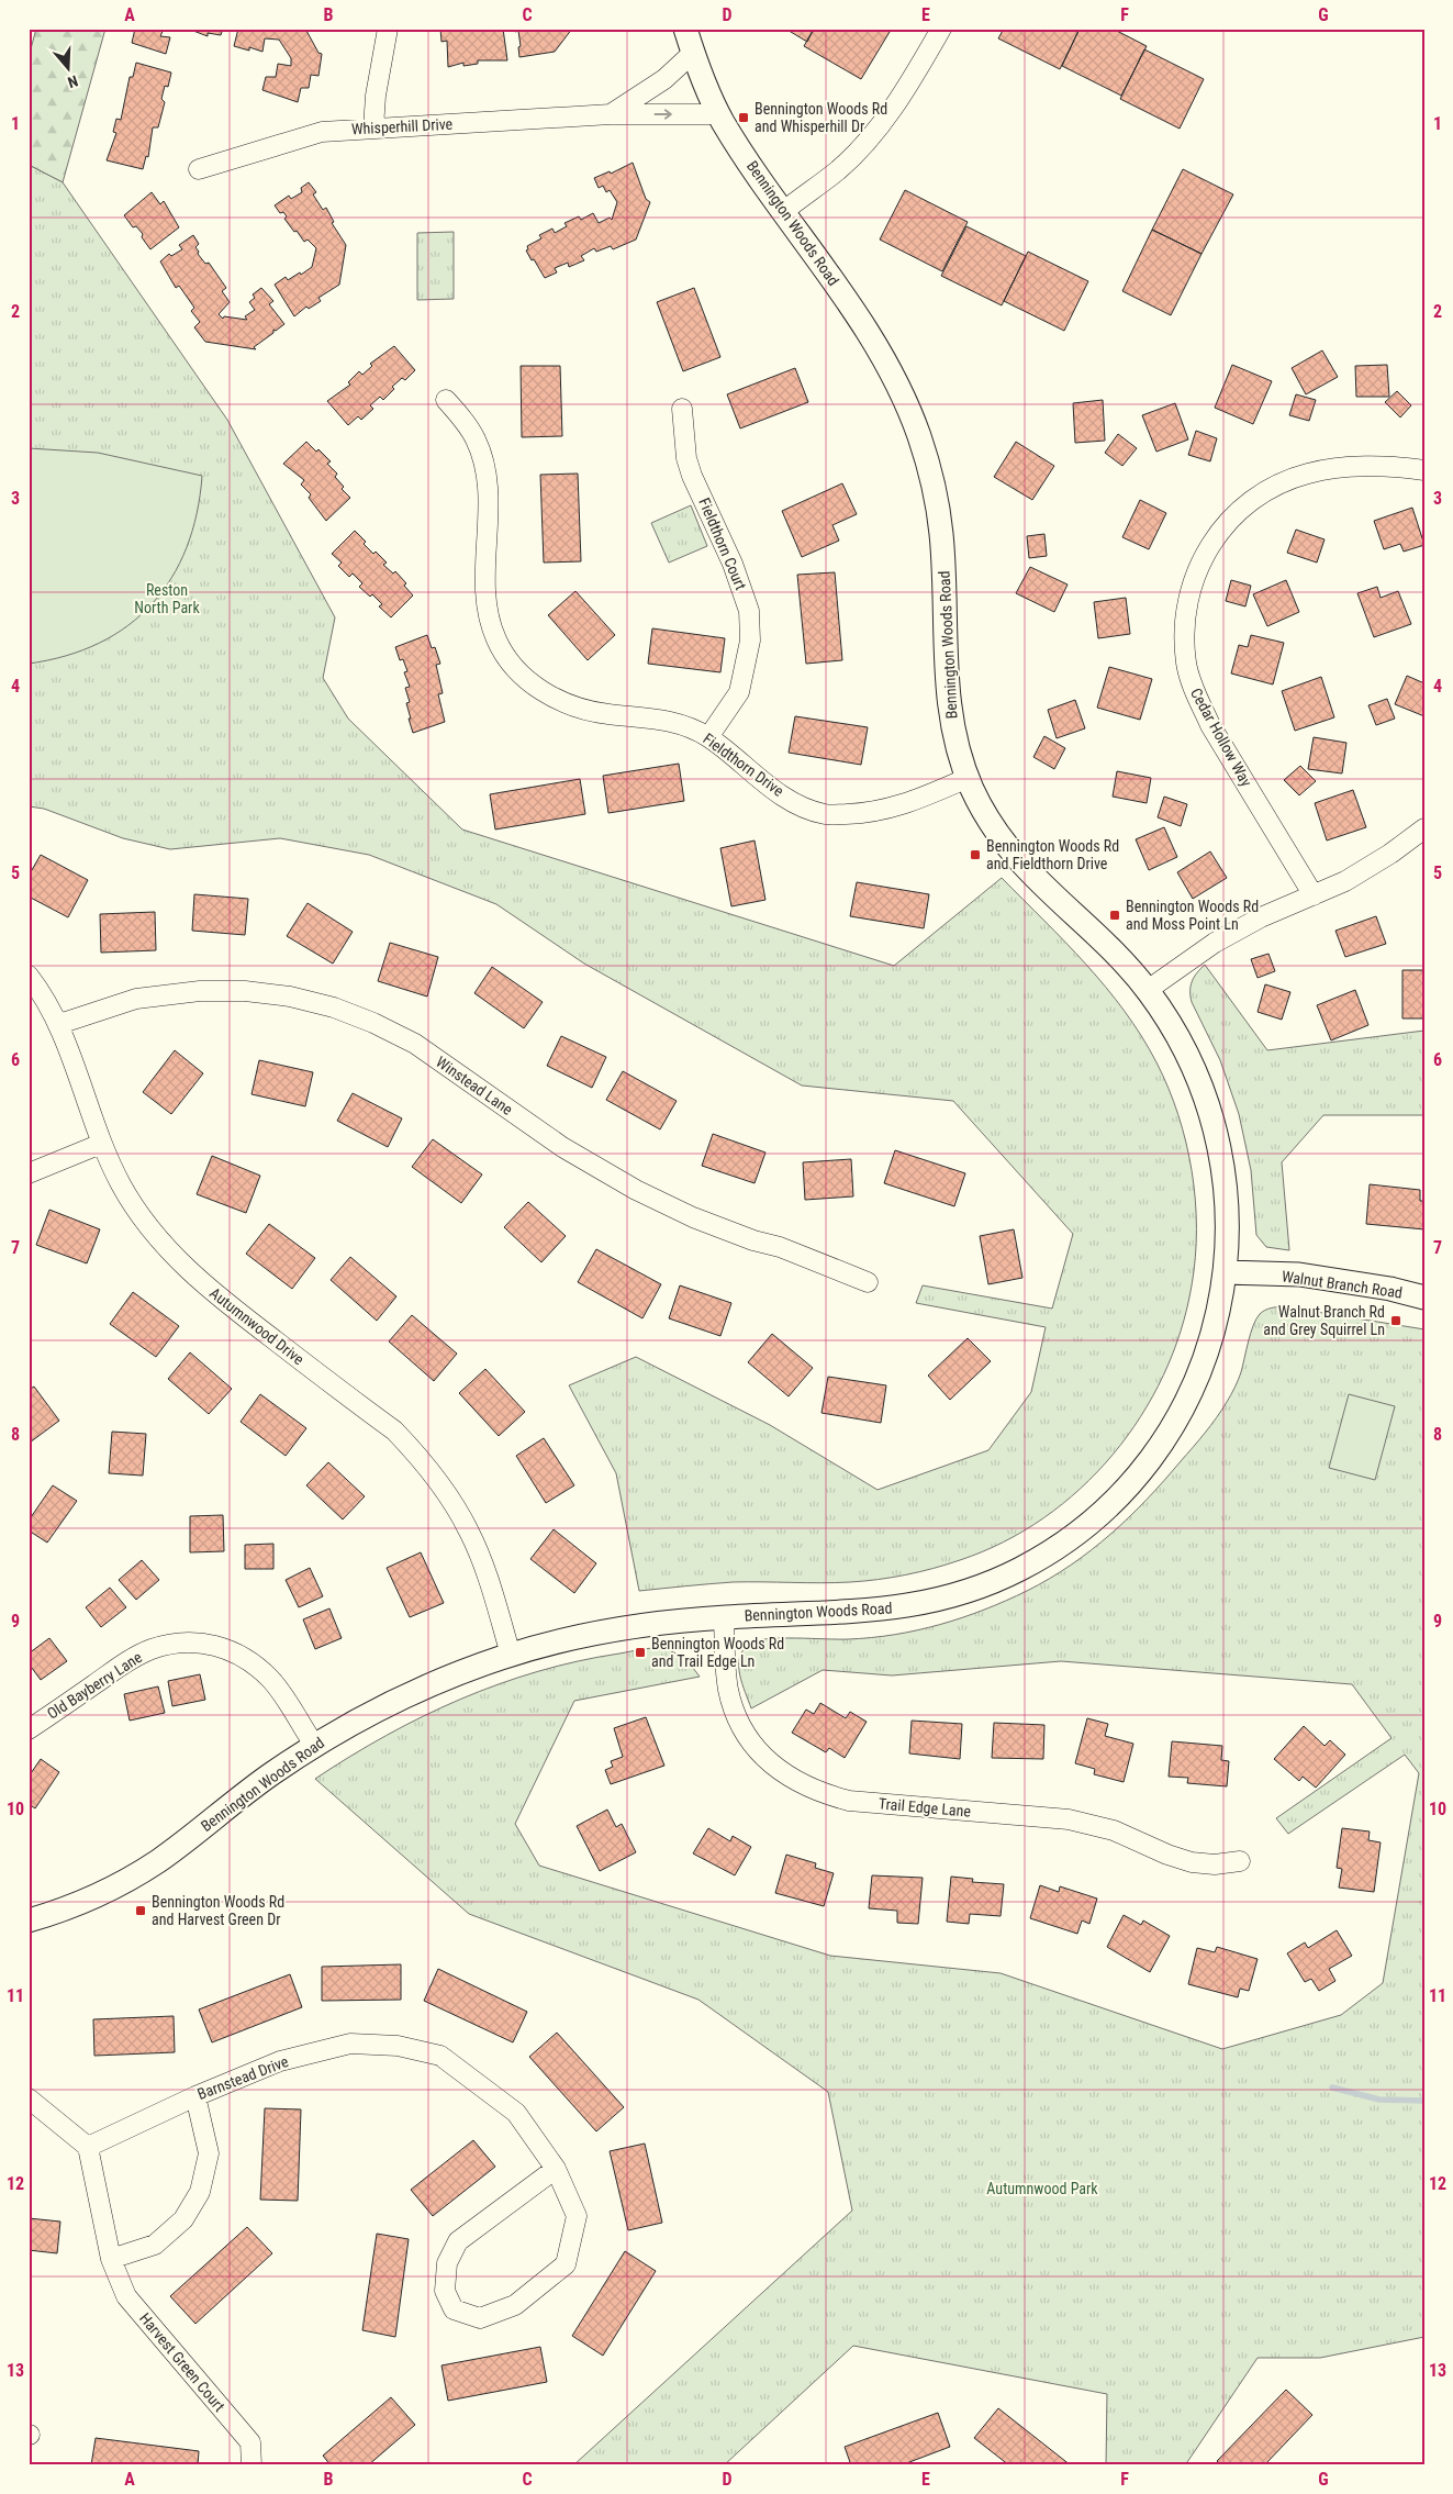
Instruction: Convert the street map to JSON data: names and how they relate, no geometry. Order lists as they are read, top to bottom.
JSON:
{
  "streets": {
    "street": [
      "Whisperhill Drive",
      "Bennington Woods Road",
      "Fieldthorn Court",
      "Cedar Hollow Way",
      "Fieldthorn Drive",
      "Winstead Lane",
      "Walnut Branch Road",
      "Autumnwood Drive",
      "Old Bayberry Lane",
      "Trail Edge Lane",
      "Barnstead Drive",
      "Harvest Green Court"
    ]
  },
  "crossings": [
    ["Whisperhill Drive", "Bennington Woods Road"],
    ["Bennington Woods Road", "Fieldthorn Drive"],
    ["Bennington Woods Road", "Walnut Branch Road"],
    ["Bennington Woods Road", "Autumnwood Drive"],
    ["Bennington Woods Road", "Old Bayberry Lane"],
    ["Bennington Woods Road", "Trail Edge Lane"],
    ["Fieldthorn Court", "Fieldthorn Drive"],
    ["Winstead Lane", "Autumnwood Drive"],
    ["Barnstead Drive", "Harvest Green Court"]
  ],
  "parks": ["Reston North Park", "Autumnwood Park"],
  "places": {
    "transit": [
      "Bennington Woods Rd and Whisperhill Dr",
      "Bennington Woods Rd and Fieldthorn Drive",
      "Bennington Woods Rd and Moss Point Ln",
      "Walnut Branch Rd and Grey Squirrel Ln",
      "Bennington Woods Rd and Trail Edge Ln",
      "Bennington Woods Rd and Harvest Green Dr"
    ]
  },
  "north": "bottom",
  "grid": {
    "columns": [
      "A",
      "B",
      "C",
      "D",
      "E",
      "F",
      "G"
    ],
    "rows": [
      "1",
      "2",
      "3",
      "4",
      "5",
      "6",
      "7",
      "8",
      "9",
      "10",
      "11",
      "12",
      "13"
    ]
  }
}
